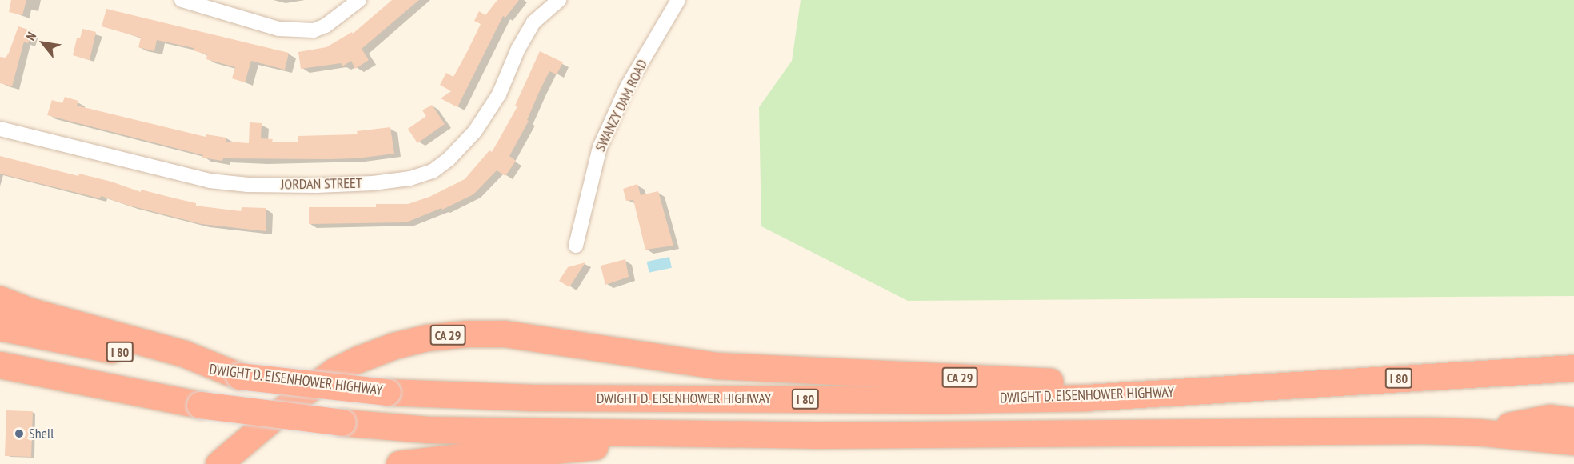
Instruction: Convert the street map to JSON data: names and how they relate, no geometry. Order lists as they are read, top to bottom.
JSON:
{
  "streets": {
    "highway": ["CA 29", "I 80", "DWIGHT D. EISENHOWER HIGHWAY"],
    "street": ["SWANZY DAM ROAD", "JORDAN STREET"]
  },
  "crossings": [
    ["CA 29", "DWIGHT D. EISENHOWER HIGHWAY"]
  ],
  "places": ["Shell"],
  "north": "top left"
}
